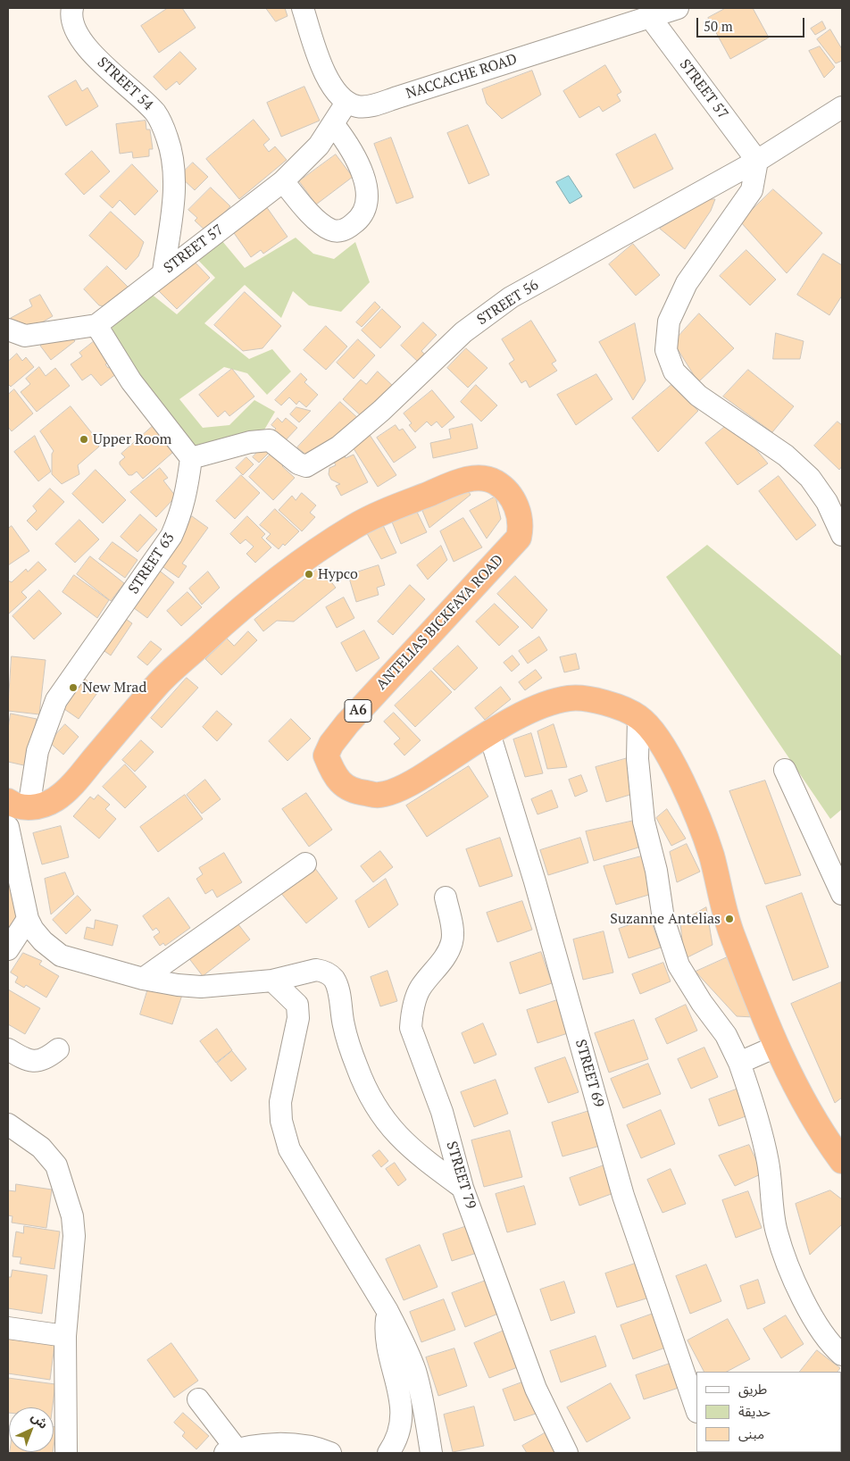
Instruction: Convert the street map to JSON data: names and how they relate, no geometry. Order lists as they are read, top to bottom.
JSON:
{
  "streets": {
    "highway": ["ANTELIAS BICKFAYA ROAD", "A6"],
    "street": [
      "NACCACHE ROAD",
      "STREET 54",
      "STREET 57",
      "STREET 56",
      "STREET 63",
      "STREET 69",
      "STREET 79"
    ]
  },
  "crossings": [
    ["NACCACHE ROAD", "STREET 57"],
    ["STREET 54", "STREET 57"],
    ["STREET 57", "STREET 56"],
    ["STREET 56", "STREET 63"],
    ["STREET 63", "ANTELIAS BICKFAYA ROAD"],
    ["ANTELIAS BICKFAYA ROAD", "STREET 69"]
  ],
  "places": [
    "Upper Room",
    "Hypco",
    "New Mrad",
    "Suzanne Antelias"
  ],
  "legend": ["طريق", "حديقة", "مبنى"],
  "scale_bar": "50 m",
  "north": "top right"
}
